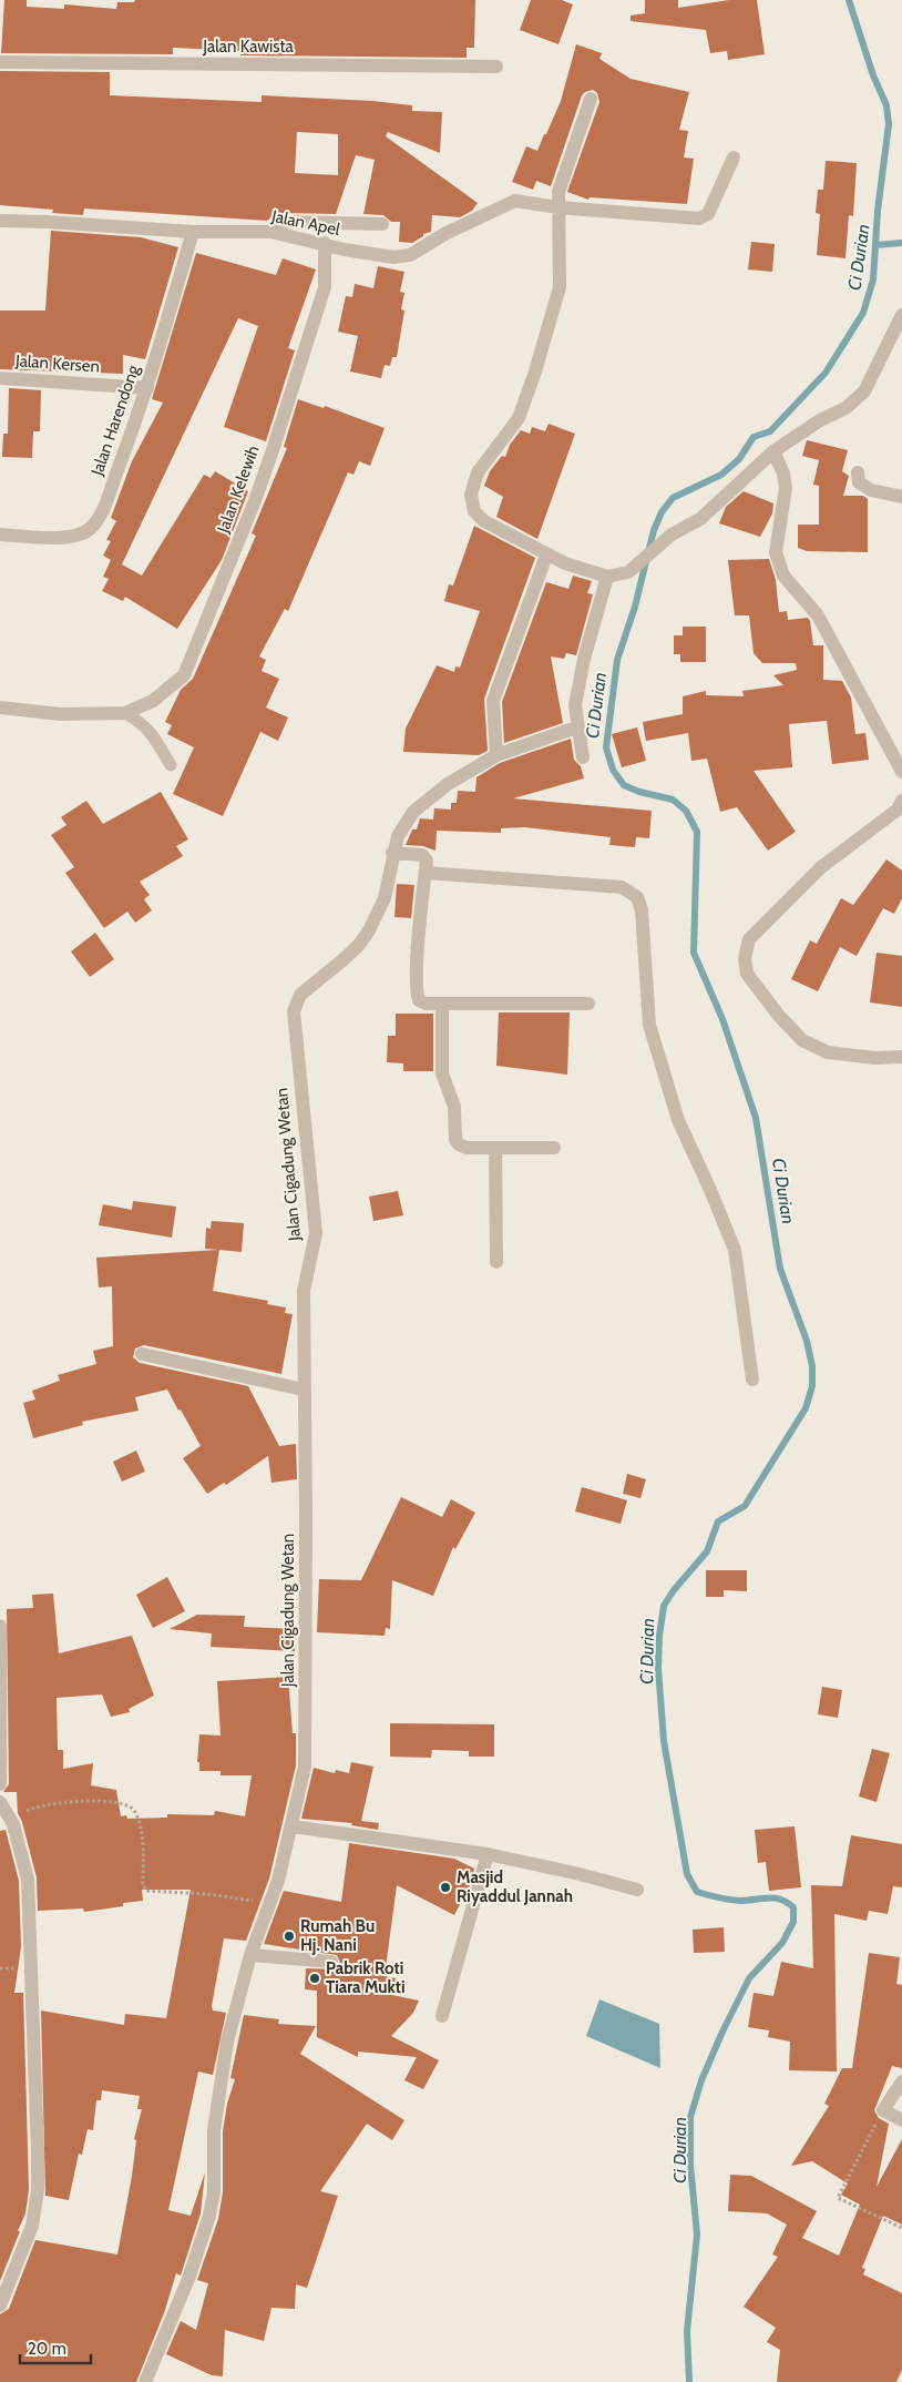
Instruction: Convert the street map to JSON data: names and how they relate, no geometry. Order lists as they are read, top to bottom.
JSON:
{
  "streets": {
    "street": [
      "Jalan Kawista",
      "Jalan Apel",
      "Jalan Kersen",
      "Jalan Harendong",
      "Jalan Kelewih",
      "Jalan Cigadung Wetan"
    ]
  },
  "crossings": [
    ["Jalan Apel", "Jalan Harendong"],
    ["Jalan Apel", "Jalan Kelewih"],
    ["Jalan Kersen", "Jalan Harendong"]
  ],
  "water": ["Ci Durian"],
  "places": ["Masjid Riyaddul Jannah", "Rumah Bu Hj. Nani", "Pabrik Roti Tiara Mukti"],
  "scale_bar": "20 m"
}
